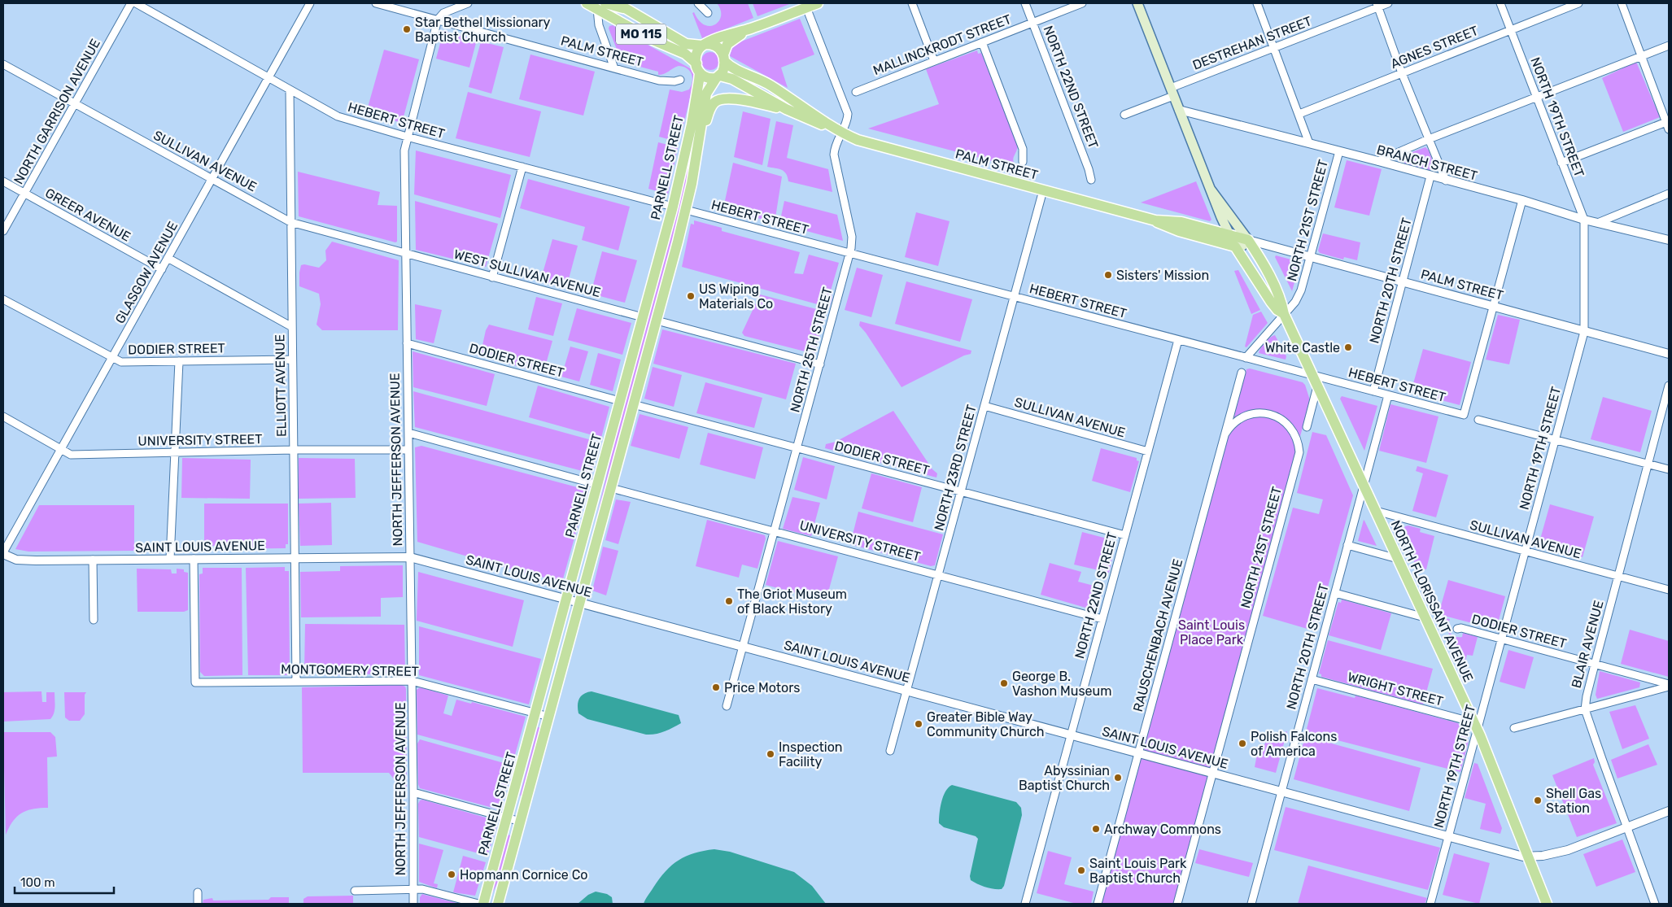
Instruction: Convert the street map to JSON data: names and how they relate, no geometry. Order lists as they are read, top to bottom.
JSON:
{
  "streets": {
    "main road": [
      "MO 115",
      "PALM STREET",
      "PARNELL STREET",
      "NORTH FLORISSANT AVENUE"
    ],
    "street": [
      "DESTREHAN STREET",
      "MALLINCKRODT STREET",
      "AGNES STREET",
      "NORTH 22ND STREET",
      "NORTH GARRISON AVENUE",
      "NORTH 19TH STREET",
      "HEBERT STREET",
      "SULLIVAN AVENUE",
      "BRANCH STREET",
      "GREER AVENUE",
      "NORTH 21ST STREET",
      "GLASGOW AVENUE",
      "WEST SULLIVAN AVENUE",
      "NORTH 20TH STREET",
      "DODIER STREET",
      "NORTH 25TH STREET",
      "ELLIOTT AVENUE",
      "UNIVERSITY STREET",
      "NORTH JEFFERSON AVENUE",
      "NORTH 23RD STREET",
      "SAINT LOUIS AVENUE",
      "RAUSCHENBACH AVENUE",
      "BLAIR AVENUE",
      "MONTGOMERY STREET",
      "WRIGHT STREET"
    ]
  },
  "crossings": [
    ["MO 115", "PARNELL STREET"],
    ["DESTREHAN STREET", "NORTH 21ST STREET"],
    ["DESTREHAN STREET", "NORTH FLORISSANT AVENUE"],
    ["MALLINCKRODT STREET", "NORTH 22ND STREET"],
    ["AGNES STREET", "NORTH 19TH STREET"],
    ["AGNES STREET", "NORTH 21ST STREET"],
    ["PALM STREET", "NORTH 19TH STREET"],
    ["PALM STREET", "HEBERT STREET"],
    ["PALM STREET", "NORTH 21ST STREET"],
    ["PALM STREET", "NORTH 20TH STREET"],
    ["PALM STREET", "NORTH 25TH STREET"],
    ["PALM STREET", "NORTH JEFFERSON AVENUE"],
    ["PALM STREET", "NORTH 23RD STREET"],
    ["PALM STREET", "NORTH FLORISSANT AVENUE"],
    ["NORTH 22ND STREET", "HEBERT STREET"],
    ["NORTH 22ND STREET", "SULLIVAN AVENUE"],
    ["NORTH 22ND STREET", "DODIER STREET"],
    ["NORTH 22ND STREET", "UNIVERSITY STREET"],
    ["NORTH 22ND STREET", "SAINT LOUIS AVENUE"],
    ["NORTH GARRISON AVENUE", "SULLIVAN AVENUE"],
    ["NORTH GARRISON AVENUE", "GREER AVENUE"],
    ["NORTH 19TH STREET", "SULLIVAN AVENUE"],
    ["NORTH 19TH STREET", "BRANCH STREET"],
    ["NORTH 19TH STREET", "DODIER STREET"],
    ["NORTH 19TH STREET", "SAINT LOUIS AVENUE"],
    ["NORTH 19TH STREET", "NORTH FLORISSANT AVENUE"],
    ["NORTH 19TH STREET", "WRIGHT STREET"],
    ["HEBERT STREET", "PARNELL STREET"],
    ["HEBERT STREET", "GLASGOW AVENUE"],
    ["HEBERT STREET", "NORTH 20TH STREET"],
    ["HEBERT STREET", "NORTH 25TH STREET"],
    ["HEBERT STREET", "ELLIOTT AVENUE"],
    ["HEBERT STREET", "NORTH JEFFERSON AVENUE"],
    ["HEBERT STREET", "NORTH 23RD STREET"],
    ["HEBERT STREET", "NORTH FLORISSANT AVENUE"],
    ["SULLIVAN AVENUE", "GLASGOW AVENUE"],
    ["SULLIVAN AVENUE", "WEST SULLIVAN AVENUE"],
    ["SULLIVAN AVENUE", "ELLIOTT AVENUE"],
    ["SULLIVAN AVENUE", "NORTH JEFFERSON AVENUE"],
    ["SULLIVAN AVENUE", "NORTH 23RD STREET"],
    ["SULLIVAN AVENUE", "NORTH FLORISSANT AVENUE"],
    ["SULLIVAN AVENUE", "BLAIR AVENUE"],
    ["BRANCH STREET", "NORTH 21ST STREET"],
    ["BRANCH STREET", "NORTH 20TH STREET"],
    ["BRANCH STREET", "NORTH FLORISSANT AVENUE"],
    ["PARNELL STREET", "WEST SULLIVAN AVENUE"],
    ["PARNELL STREET", "DODIER STREET"],
    ["PARNELL STREET", "UNIVERSITY STREET"],
    ["PARNELL STREET", "SAINT LOUIS AVENUE"],
    ["PARNELL STREET", "MONTGOMERY STREET"],
    ["GREER AVENUE", "GLASGOW AVENUE"],
    ["NORTH 21ST STREET", "SAINT LOUIS AVENUE"],
    ["NORTH 21ST STREET", "NORTH FLORISSANT AVENUE"],
    ["NORTH 21ST STREET", "RAUSCHENBACH AVENUE"],
    ["GLASGOW AVENUE", "DODIER STREET"],
    ["GLASGOW AVENUE", "UNIVERSITY STREET"],
    ["GLASGOW AVENUE", "SAINT LOUIS AVENUE"],
    ["WEST SULLIVAN AVENUE", "NORTH JEFFERSON AVENUE"],
    ["NORTH 20TH STREET", "SAINT LOUIS AVENUE"],
    ["NORTH 20TH STREET", "NORTH FLORISSANT AVENUE"],
    ["NORTH 20TH STREET", "WRIGHT STREET"],
    ["DODIER STREET", "NORTH 25TH STREET"],
    ["DODIER STREET", "ELLIOTT AVENUE"],
    ["DODIER STREET", "NORTH JEFFERSON AVENUE"],
    ["DODIER STREET", "NORTH 23RD STREET"],
    ["DODIER STREET", "BLAIR AVENUE"],
    ["NORTH 25TH STREET", "UNIVERSITY STREET"],
    ["NORTH 25TH STREET", "SAINT LOUIS AVENUE"],
    ["ELLIOTT AVENUE", "UNIVERSITY STREET"],
    ["ELLIOTT AVENUE", "SAINT LOUIS AVENUE"],
    ["ELLIOTT AVENUE", "MONTGOMERY STREET"],
    ["UNIVERSITY STREET", "NORTH JEFFERSON AVENUE"],
    ["UNIVERSITY STREET", "NORTH 23RD STREET"],
    ["NORTH JEFFERSON AVENUE", "SAINT LOUIS AVENUE"],
    ["NORTH JEFFERSON AVENUE", "MONTGOMERY STREET"],
    ["NORTH 23RD STREET", "SAINT LOUIS AVENUE"],
    ["SAINT LOUIS AVENUE", "NORTH FLORISSANT AVENUE"],
    ["SAINT LOUIS AVENUE", "RAUSCHENBACH AVENUE"],
    ["SAINT LOUIS AVENUE", "BLAIR AVENUE"],
    ["SAINT LOUIS AVENUE", "MONTGOMERY STREET"],
    ["NORTH FLORISSANT AVENUE", "WRIGHT STREET"]
  ],
  "parks": ["Saint Louis Place Park"],
  "places": [
    "Star Bethel Missionary Baptist Church",
    "Sisters' Mission",
    "US Wiping Materials Co",
    "White Castle",
    "The Griot Museum of Black History",
    "George B. Vashon Museum",
    "Price Motors",
    "Greater Bible Way Community Church",
    "Polish Falcons of America",
    "Inspection Facility",
    "Abyssinian Baptist Church",
    "Shell Gas Station",
    "Archway Commons",
    "Saint Louis Park Baptist Church",
    "Hopmann Cornice Co"
  ],
  "scale_bar": "100 m"
}
